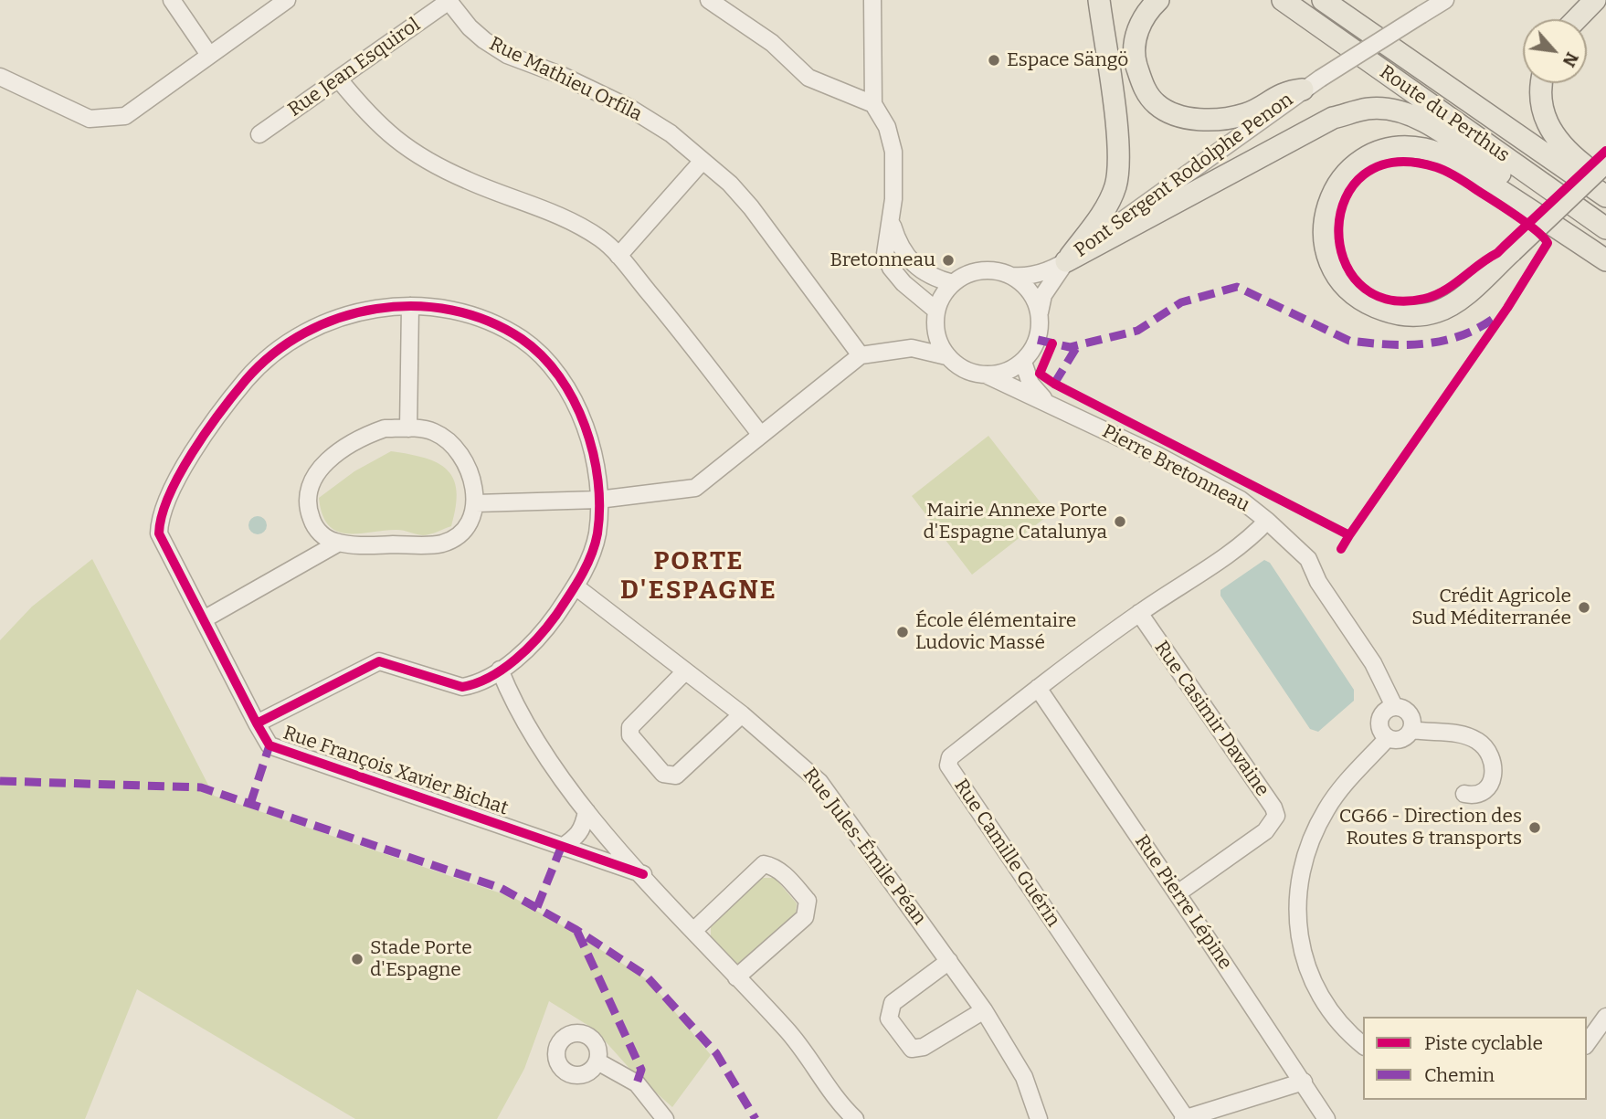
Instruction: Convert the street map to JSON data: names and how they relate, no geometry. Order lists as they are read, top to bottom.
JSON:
{
  "streets": {
    "main road": ["Route du Perthus"],
    "street": [
      "Rue Jean Esquirol",
      "Rue Mathieu Orfila",
      "Pont Sergent Rodolphe Penon",
      "Pierre Bretonneau",
      "Rue Casimir Davaine",
      "Rue François Xavier Bichat",
      "Rue Jules-Émile Péan",
      "Rue Camille Guérin",
      "Rue Pierre Lépine"
    ]
  },
  "crossings": [
    ["Rue Jean Esquirol", "Rue Mathieu Orfila"],
    ["Pont Sergent Rodolphe Penon", "Pierre Bretonneau"],
    ["Pierre Bretonneau", "Rue Camille Guérin"],
    ["Rue Casimir Davaine", "Rue Camille Guérin"],
    ["Rue Casimir Davaine", "Rue Pierre Lépine"],
    ["Rue François Xavier Bichat", "Rue Jules-Émile Péan"],
    ["Rue Camille Guérin", "Rue Pierre Lépine"]
  ],
  "districts": ["PORTE D'ESPAGNE"],
  "places": [
    "Espace Sängö",
    "Bretonneau",
    "Mairie Annexe Porte d'Espagne Catalunya",
    "Crédit Agricole Sud Méditerranée",
    "École élémentaire Ludovic Massé",
    "CG66 - Direction des Routes & transports",
    "Stade Porte d'Espagne"
  ],
  "legend": ["Piste cyclable", "Chemin"],
  "north": "bottom right"
}
